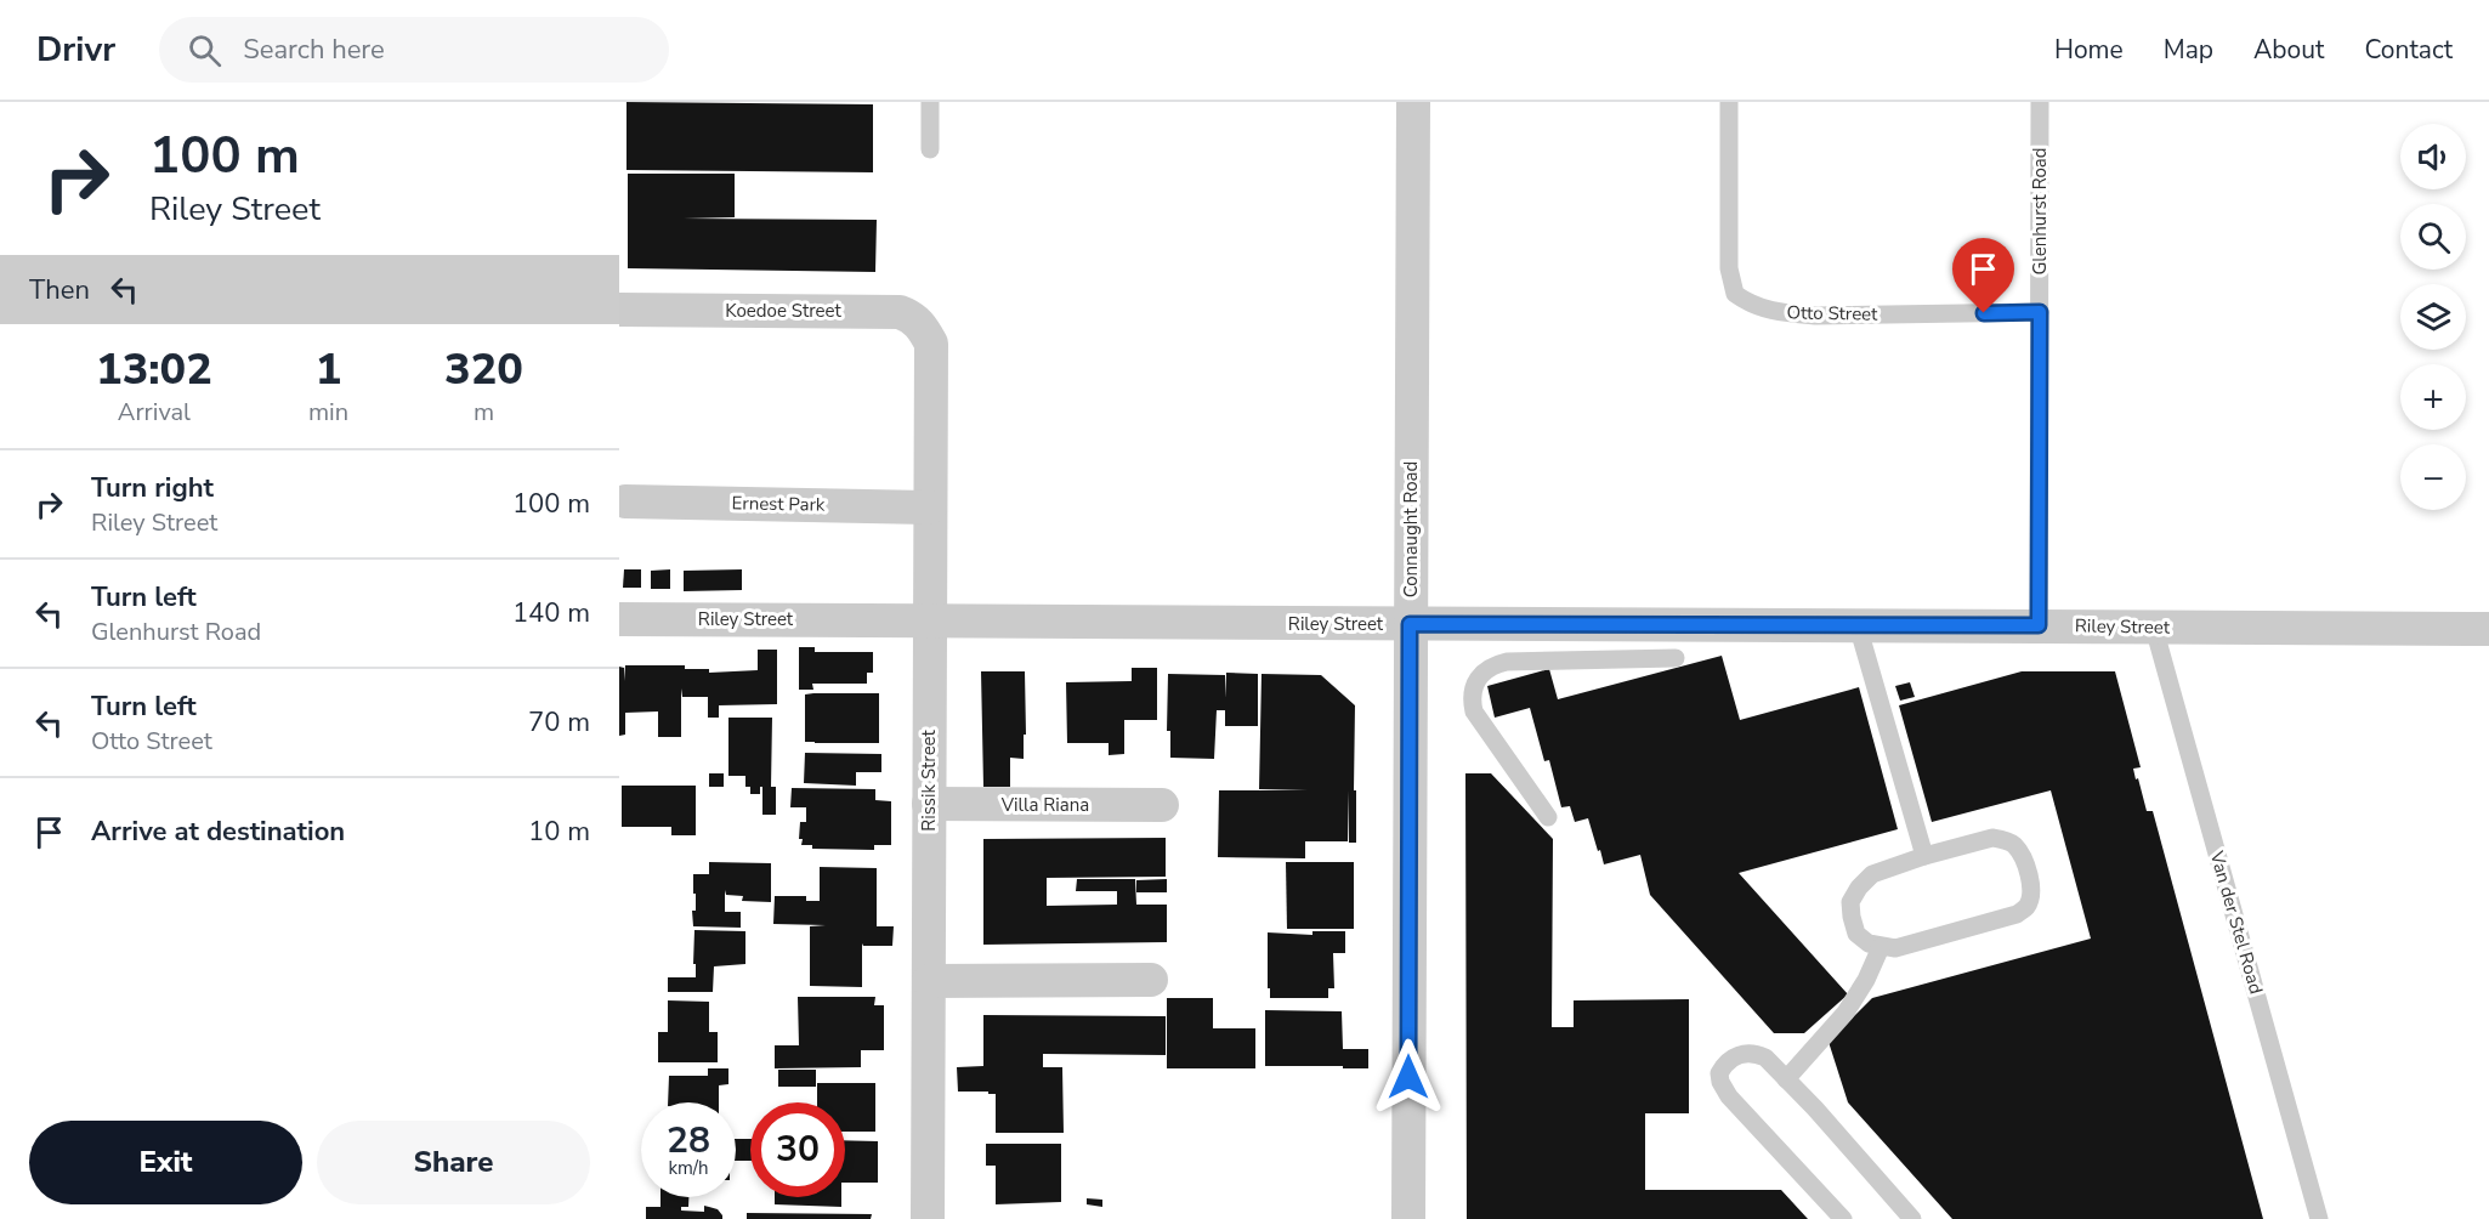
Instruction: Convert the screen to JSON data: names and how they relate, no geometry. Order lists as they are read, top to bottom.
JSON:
{
  "streets": {
    "street": [
      "Koedoe Street",
      "Ernest Park",
      "Connaught Road",
      "Riley Street",
      "Rissik Street",
      "Villa Riana"
    ],
    "lane": ["Glenhurst Road", "Otto Street", "Van der Stel Road"]
  },
  "crossings": [
    ["Glenhurst Road", "Otto Street"],
    ["Glenhurst Road", "Riley Street"],
    ["Koedoe Street", "Rissik Street"],
    ["Ernest Park", "Rissik Street"],
    ["Connaught Road", "Riley Street"],
    ["Riley Street", "Rissik Street"],
    ["Riley Street", "Van der Stel Road"],
    ["Rissik Street", "Villa Riana"]
  ],
  "page": {
    "header": "Drivr",
    "search": "Search here",
    "nav": [
      "Home",
      "Map",
      "About",
      "Contact"
    ],
    "turn": ["100 m", "Riley Street"],
    "map_buttons": ["+", "−"],
    "then": "Then",
    "eta": [
      "13:02",
      "Arrival",
      "1",
      "min",
      "320",
      "m"
    ],
    "list": [
      {
        "name": "Turn right",
        "note": "Riley Street",
        "value": "100 m"
      },
      {
        "name": "Turn left",
        "note": "Glenhurst Road",
        "value": "140 m"
      },
      {
        "name": "Turn left",
        "note": "Otto Street",
        "value": "70 m"
      },
      {
        "name": "Arrive at destination",
        "value": "10 m"
      }
    ],
    "speed": "28 km/h",
    "limit": "30",
    "buttons": ["Exit", "Share"]
  }
}
